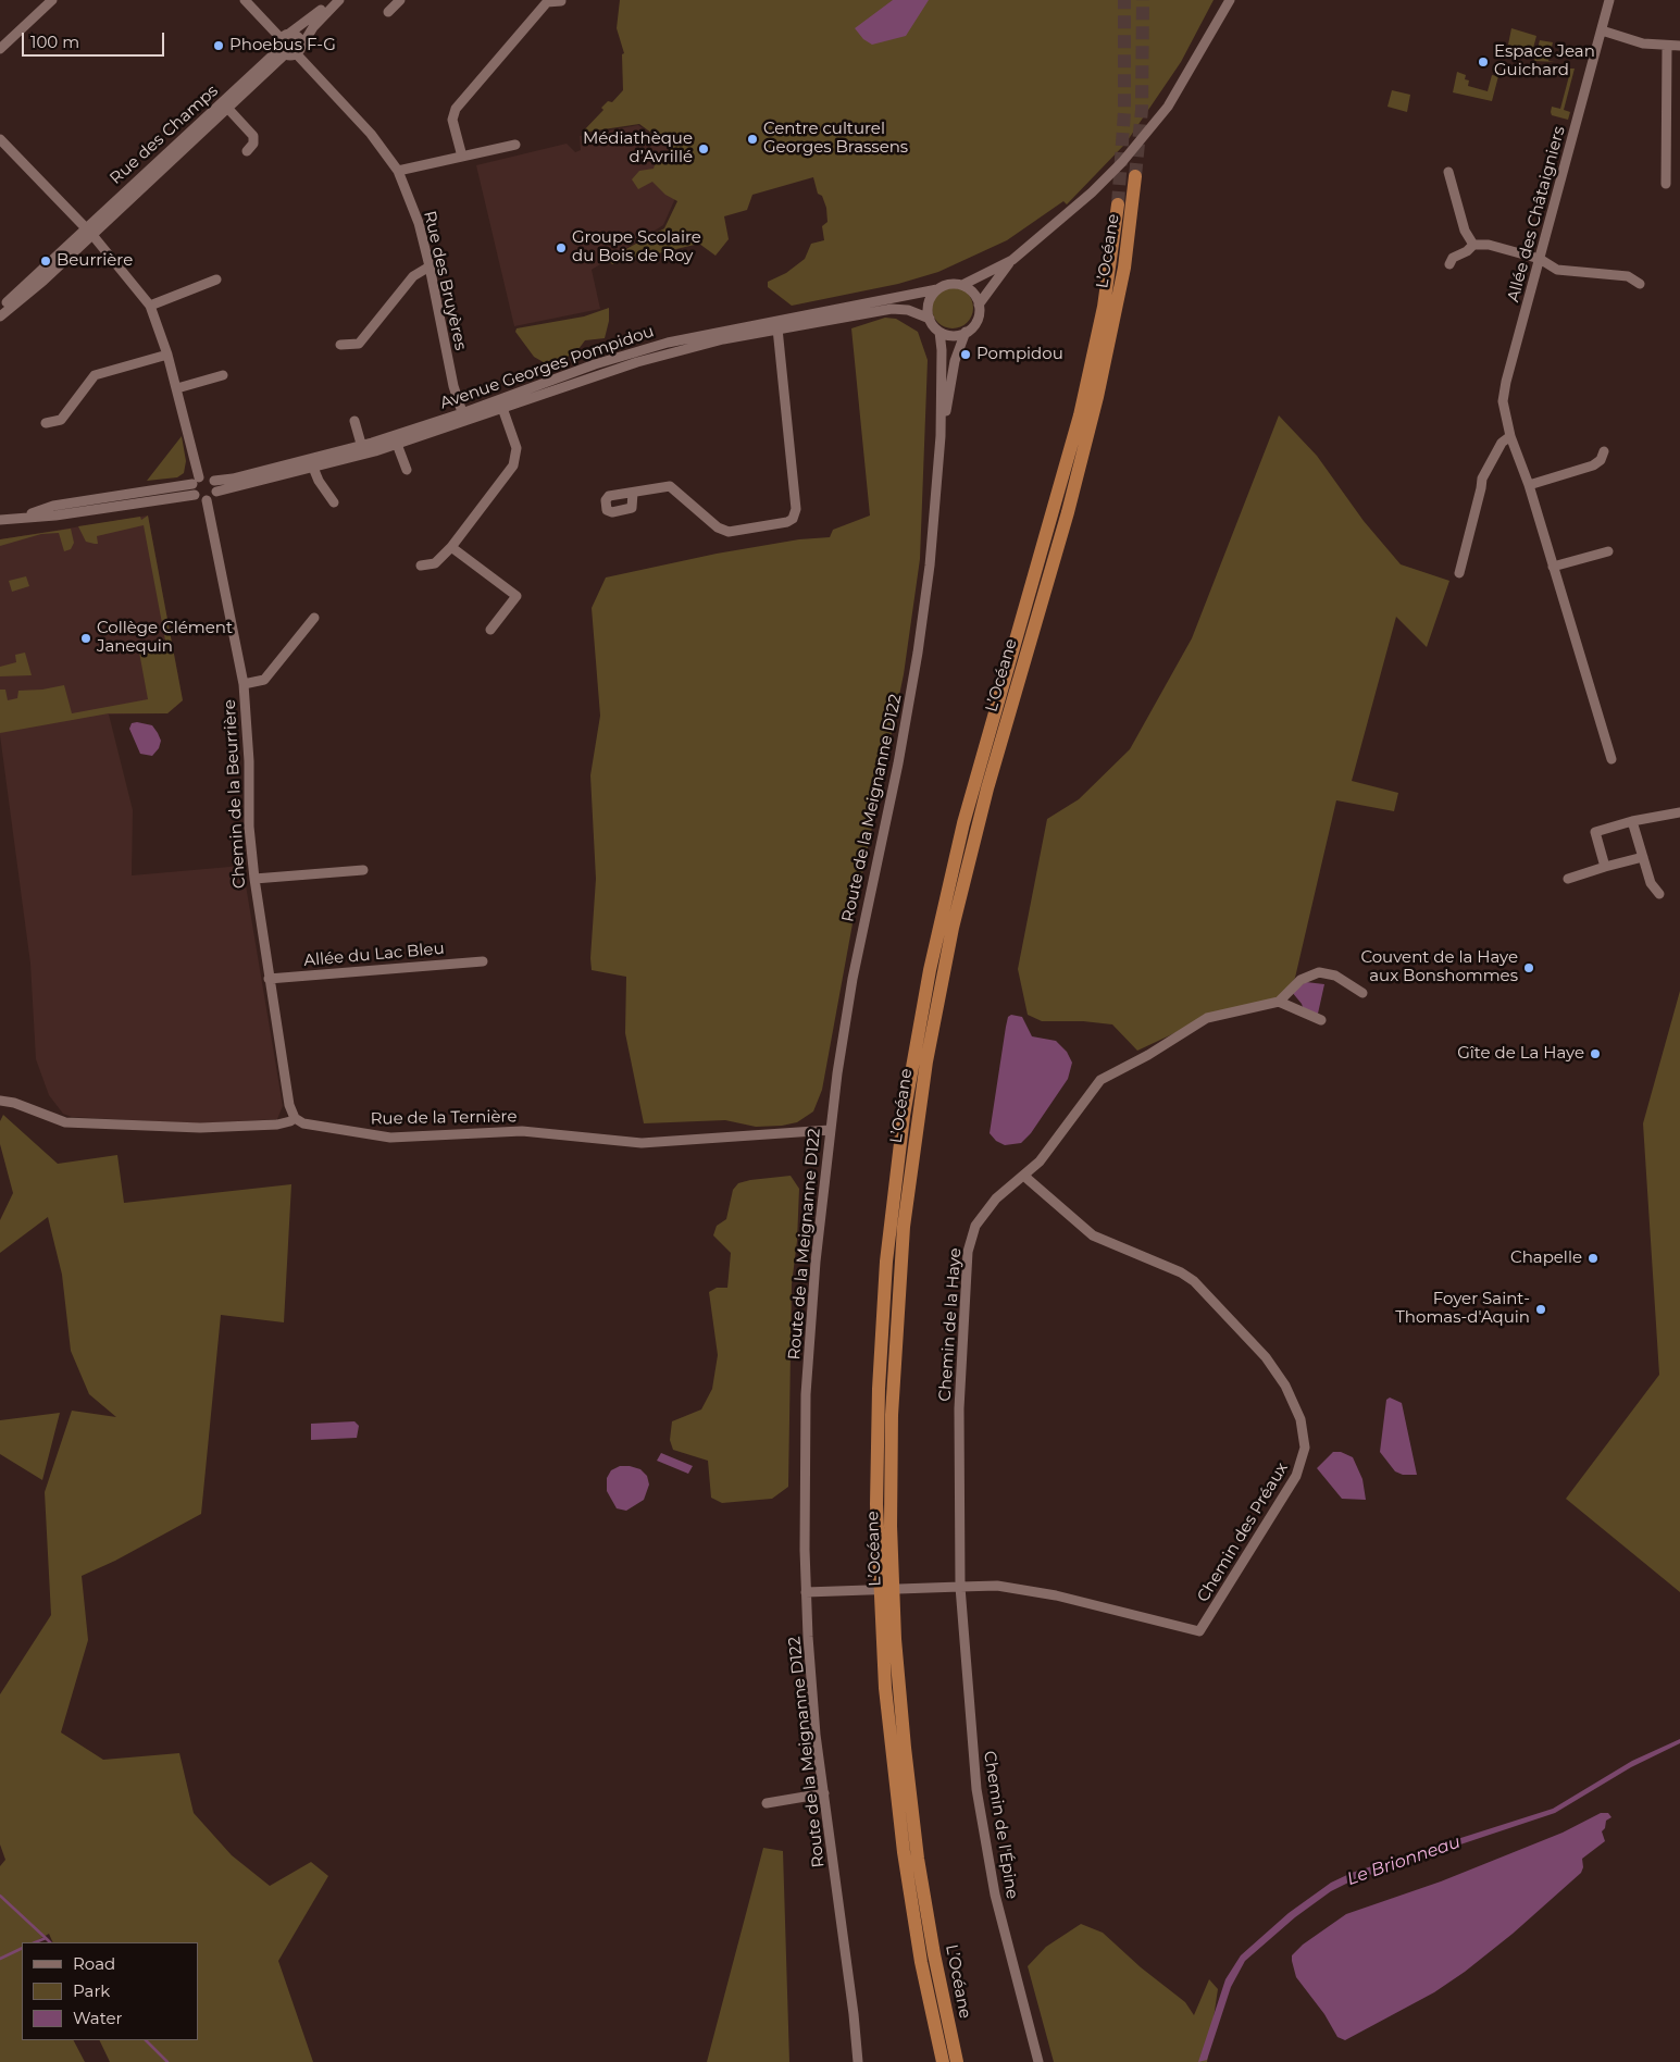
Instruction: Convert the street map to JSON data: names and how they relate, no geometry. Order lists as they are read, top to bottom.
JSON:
{
  "streets": {
    "highway": ["L’Océane"],
    "street": [
      "Rue des Champs",
      "Allée des Châtaigniers",
      "Rue des Bruyères",
      "Avenue Georges Pompidou",
      "Chemin de la Beurrière",
      "Route de la Meignanne D122",
      "Allée du Lac Bleu",
      "Rue de la Ternière",
      "Chemin de la Haye",
      "Chemin des Préaux",
      "Chemin de l'Épine"
    ]
  },
  "crossings": [
    ["Rue des Bruyères", "Avenue Georges Pompidou"],
    ["Avenue Georges Pompidou", "Chemin de la Beurrière"],
    ["Chemin de la Beurrière", "Allée du Lac Bleu"],
    ["Chemin de la Beurrière", "Rue de la Ternière"],
    ["Route de la Meignanne D122", "Rue de la Ternière"],
    ["Chemin de la Haye", "Chemin des Préaux"],
    ["Chemin de la Haye", "Chemin de l'Épine"],
    ["Chemin des Préaux", "Chemin de l'Épine"]
  ],
  "water": ["Le Brionneau"],
  "places": [
    "Phoebus F-G",
    "Espace Jean Guichard",
    "Centre culturel Georges Brassens",
    "Médiathèque d’Avrillé",
    "Groupe Scolaire du Bois de Roy",
    "Beurrière",
    "Pompidou",
    "Collège Clément Janequin",
    "Couvent de la Haye aux Bonshommes",
    "Gîte de La Haye",
    "Chapelle",
    "Foyer Saint- Thomas-d'Aquin"
  ],
  "legend": ["Road", "Park", "Water"],
  "scale_bar": "100 m"
}
